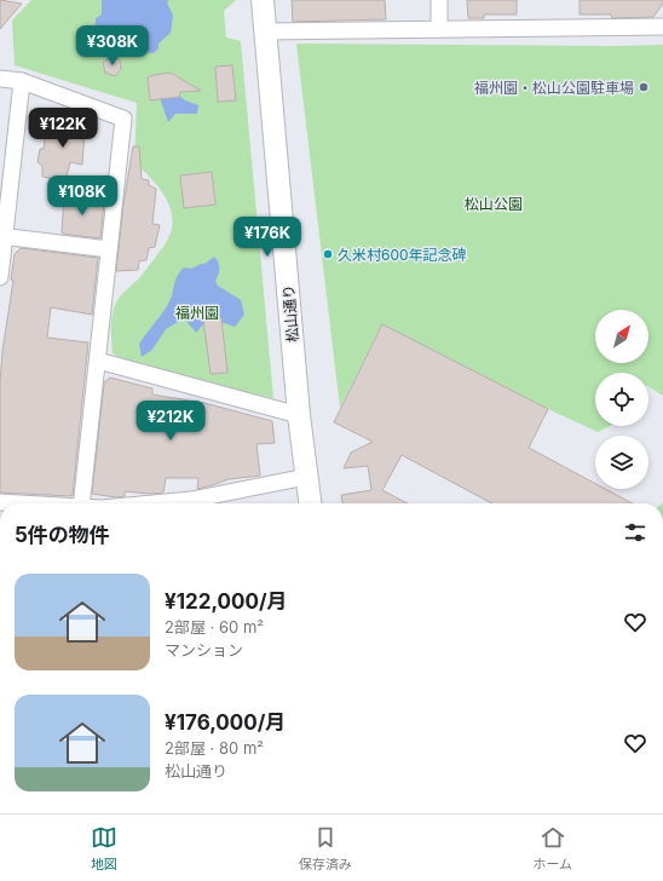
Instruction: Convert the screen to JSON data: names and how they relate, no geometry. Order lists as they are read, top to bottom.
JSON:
{
  "streets": {
    "street": ["松山通り"]
  },
  "parks": ["松山公園", "福州園"],
  "places": ["福州園・松山公園駐車場", "久米村600年記念碑"],
  "north": "top right",
  "page": {
    "price": [
      "¥308K",
      "¥122K",
      "¥108K",
      "¥176K",
      "¥212K"
    ],
    "heading": "5件の物件",
    "list": [
      {
        "name": "¥122,000/月",
        "note": "2部屋 · 60 m² · マンション"
      },
      {
        "name": "¥176,000/月",
        "note": "2部屋 · 80 m² · 松山通り"
      }
    ],
    "tabs": ["地図", "保存済み", "ホーム"]
  }
}
